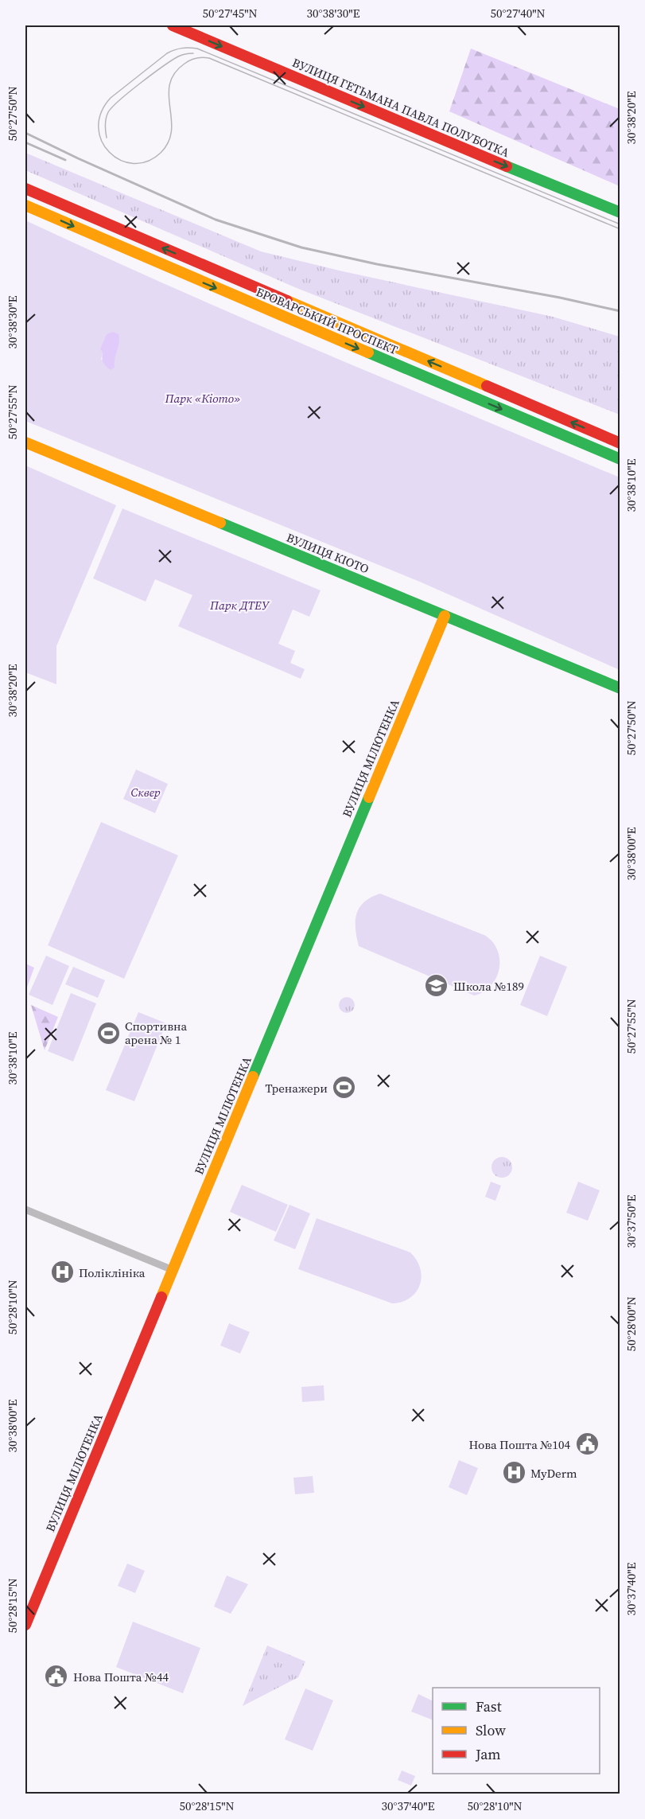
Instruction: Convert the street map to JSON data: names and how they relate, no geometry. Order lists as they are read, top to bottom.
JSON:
{
  "streets": {
    "main road": [
      "ВУЛИЦЯ ГЕТЬМАНА ПАВЛА ПОЛУБОТКА",
      "БРОВАРСЬКИЙ ПРОСПЕКТ",
      "ВУЛИЦЯ КІОТО",
      "ВУЛИЦЯ МІЛЮТЕНКА"
    ]
  },
  "crossings": [
    ["ВУЛИЦЯ КІОТО", "ВУЛИЦЯ МІЛЮТЕНКА"]
  ],
  "one_way": ["ВУЛИЦЯ ГЕТЬМАНА ПАВЛА ПОЛУБОТКА"],
  "parks": ["Парк «Кіото»", "Парк ДТЕУ", "Сквер"],
  "places": {
    "school or university": ["Школа №189"],
    "sports": ["Спортивна арена № 1", "Тренажери"],
    "hospital": ["Поліклініка", "MyDerm"],
    "public building": ["Нова Пошта №104", "Нова Пошта №44"]
  },
  "legend": ["Fast", "Slow", "Jam"],
  "coordinates": [
    "50°27'45\"N",
    "30°38'30\"E",
    "50°27'40\"N",
    "50°27'50\"N",
    "30°38'20\"E",
    "50°27'55\"N",
    "30°38'10\"E",
    "30°38'00\"E",
    "30°37'50\"E",
    "50°28'10\"N",
    "50°28'00\"N",
    "30°37'40\"E",
    "50°28'15\"N"
  ]
}
